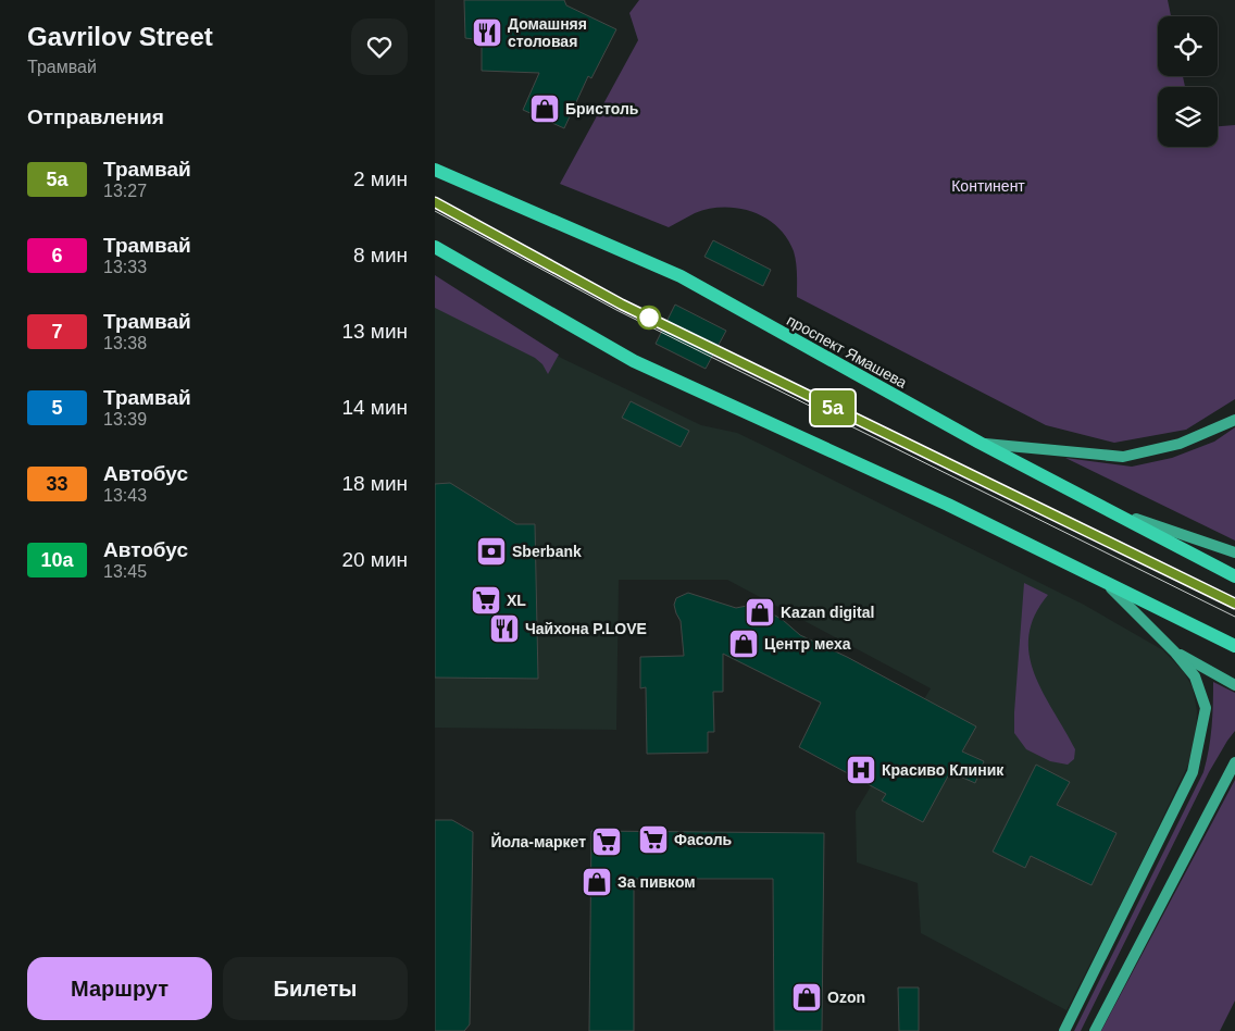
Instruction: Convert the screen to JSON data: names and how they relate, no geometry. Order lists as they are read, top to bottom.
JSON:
{
  "streets": {
    "main road": ["проспект Ямашева"]
  },
  "parks": ["Континент"],
  "places": {
    "restaurant": ["Домашняя столовая", "Чайхона P.LOVE"],
    "shop": [
      "Бристоль",
      "Kazan digital",
      "Центр меха",
      "За пивком",
      "Ozon"
    ],
    "bank": ["Sberbank"],
    "supermarket": ["XL", "Фасоль", "Йола-маркет"],
    "hospital": ["Красиво Клиник"]
  },
  "lines": ["tram line 5а"],
  "page": {
    "heading": [
      ["Gavrilov Street", "Трамвай"],
      "Отправления"
    ],
    "on_map": "5а",
    "list": [
      {
        "mark": "5а",
        "name": "Трамвай",
        "note": "13:27",
        "value": "2 мин"
      },
      {
        "mark": "6",
        "name": "Трамвай",
        "note": "13:33",
        "value": "8 мин"
      },
      {
        "mark": "7",
        "name": "Трамвай",
        "note": "13:38",
        "value": "13 мин"
      },
      {
        "mark": "5",
        "name": "Трамвай",
        "note": "13:39",
        "value": "14 мин"
      },
      {
        "mark": "33",
        "name": "Автобус",
        "note": "13:43",
        "value": "18 мин"
      },
      {
        "mark": "10а",
        "name": "Автобус",
        "note": "13:45",
        "value": "20 мин"
      }
    ],
    "buttons": ["Маршрут", "Билеты"]
  }
}
